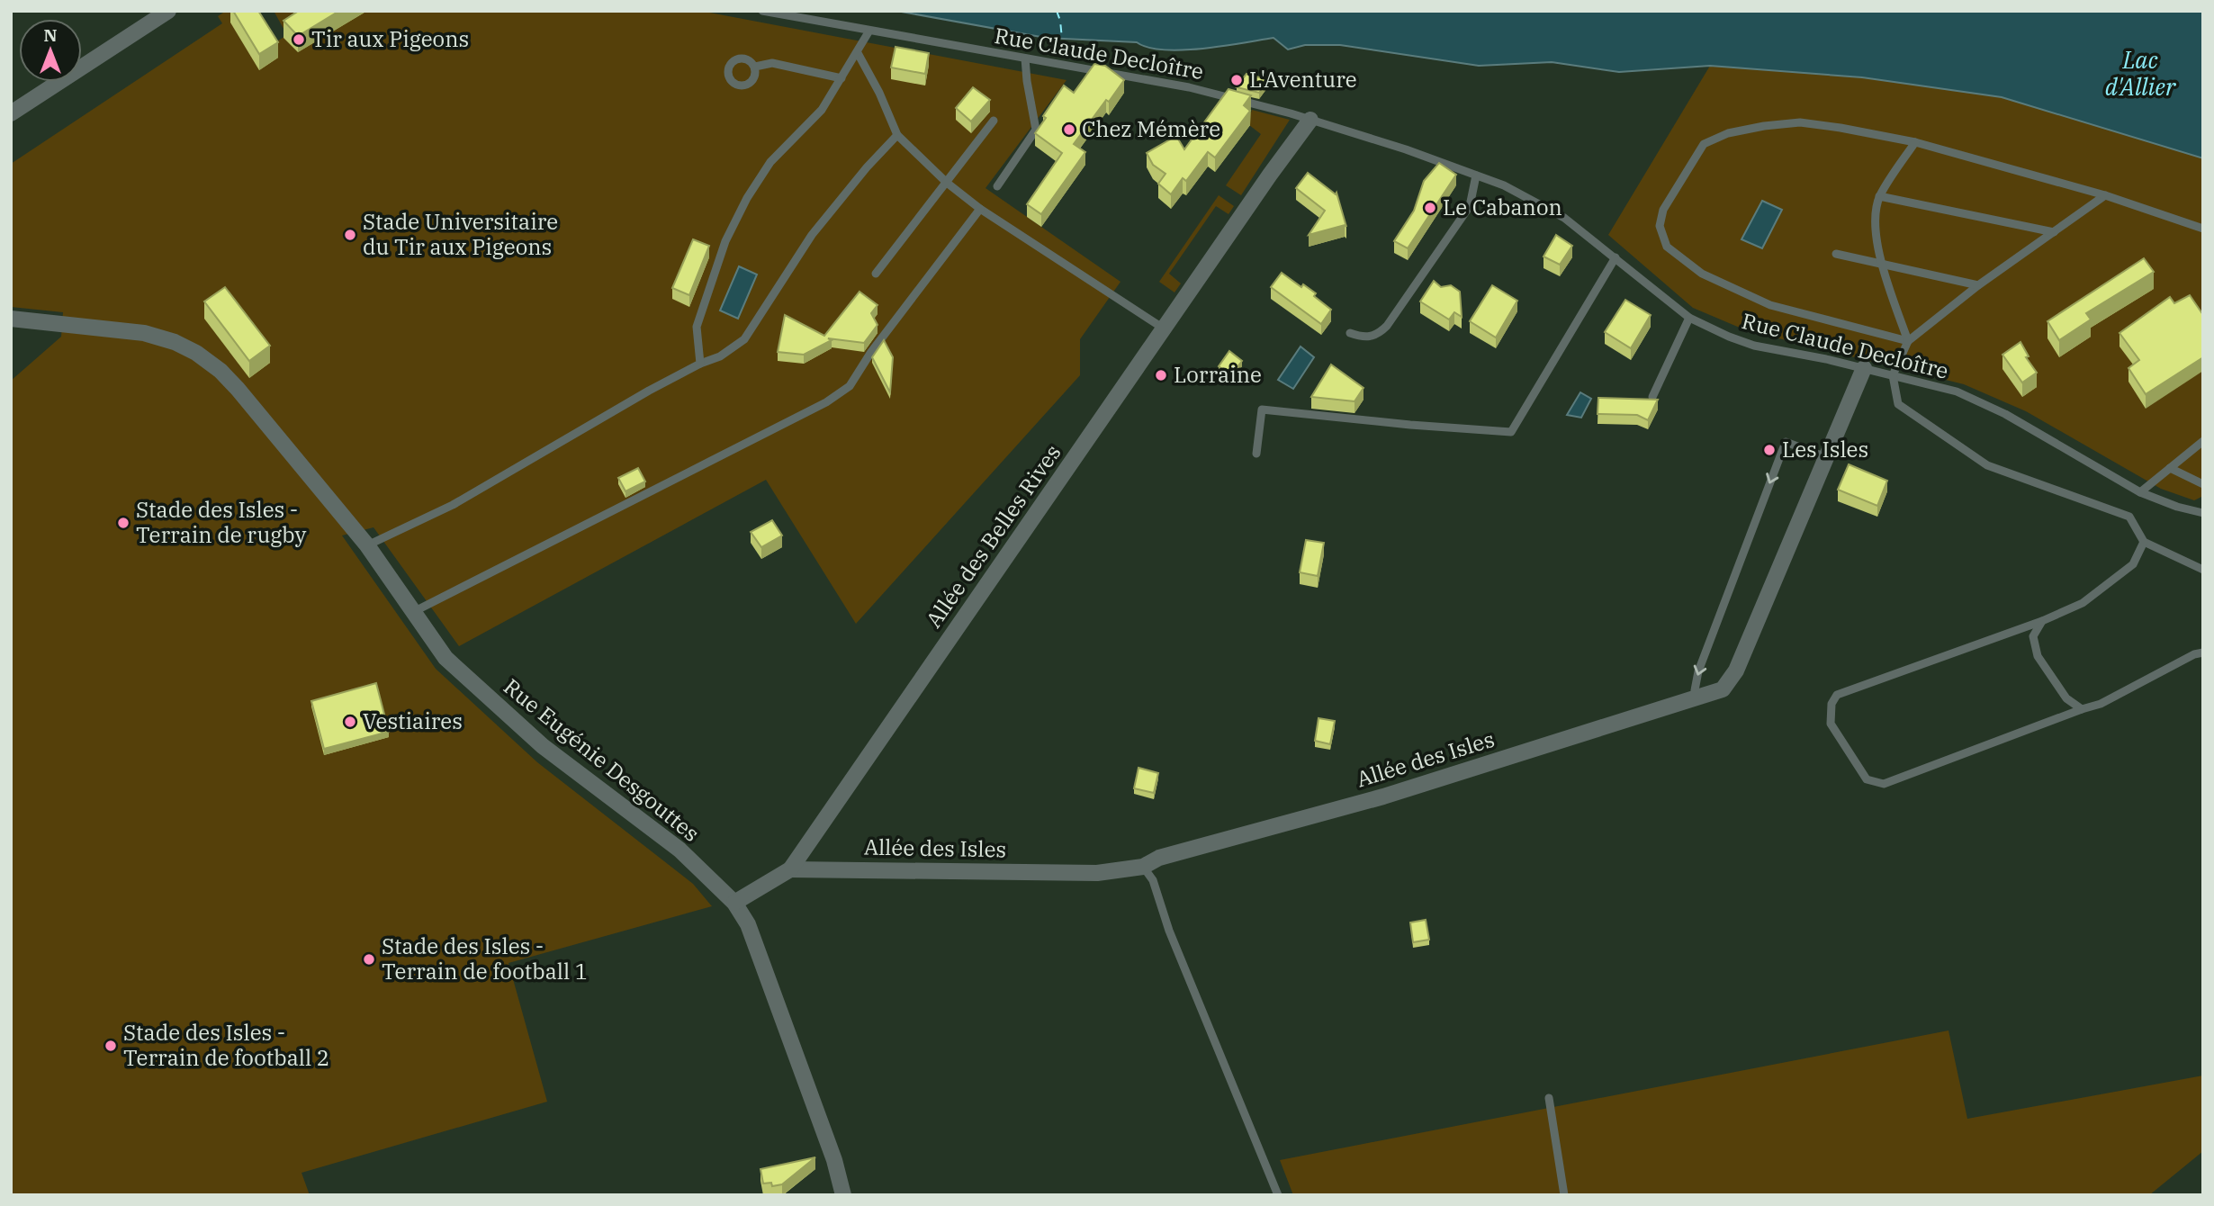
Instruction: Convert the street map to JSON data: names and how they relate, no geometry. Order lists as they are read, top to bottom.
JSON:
{
  "streets": {
    "street": ["Allée des Belles Rives", "Allée des Isles", "Rue Eugénie Desgouttes"],
    "lane": ["Rue Claude Decloître"]
  },
  "crossings": [
    ["Rue Claude Decloître", "Allée des Belles Rives"],
    ["Rue Claude Decloître", "Allée des Isles"],
    ["Allée des Belles Rives", "Allée des Isles"],
    ["Allée des Belles Rives", "Rue Eugénie Desgouttes"]
  ],
  "water": ["Lac d'Allier"],
  "places": [
    "Tir aux Pigeons",
    "L'Aventure",
    "Chez Mémère",
    "Le Cabanon",
    "Stade Universitaire du Tir aux Pigeons",
    "Lorraine",
    "Les Isles",
    "Stade des Isles - Terrain de rugby",
    "Vestiaires",
    "Stade des Isles - Terrain de football 1",
    "Stade des Isles - Terrain de football 2"
  ],
  "north": "top"
}
